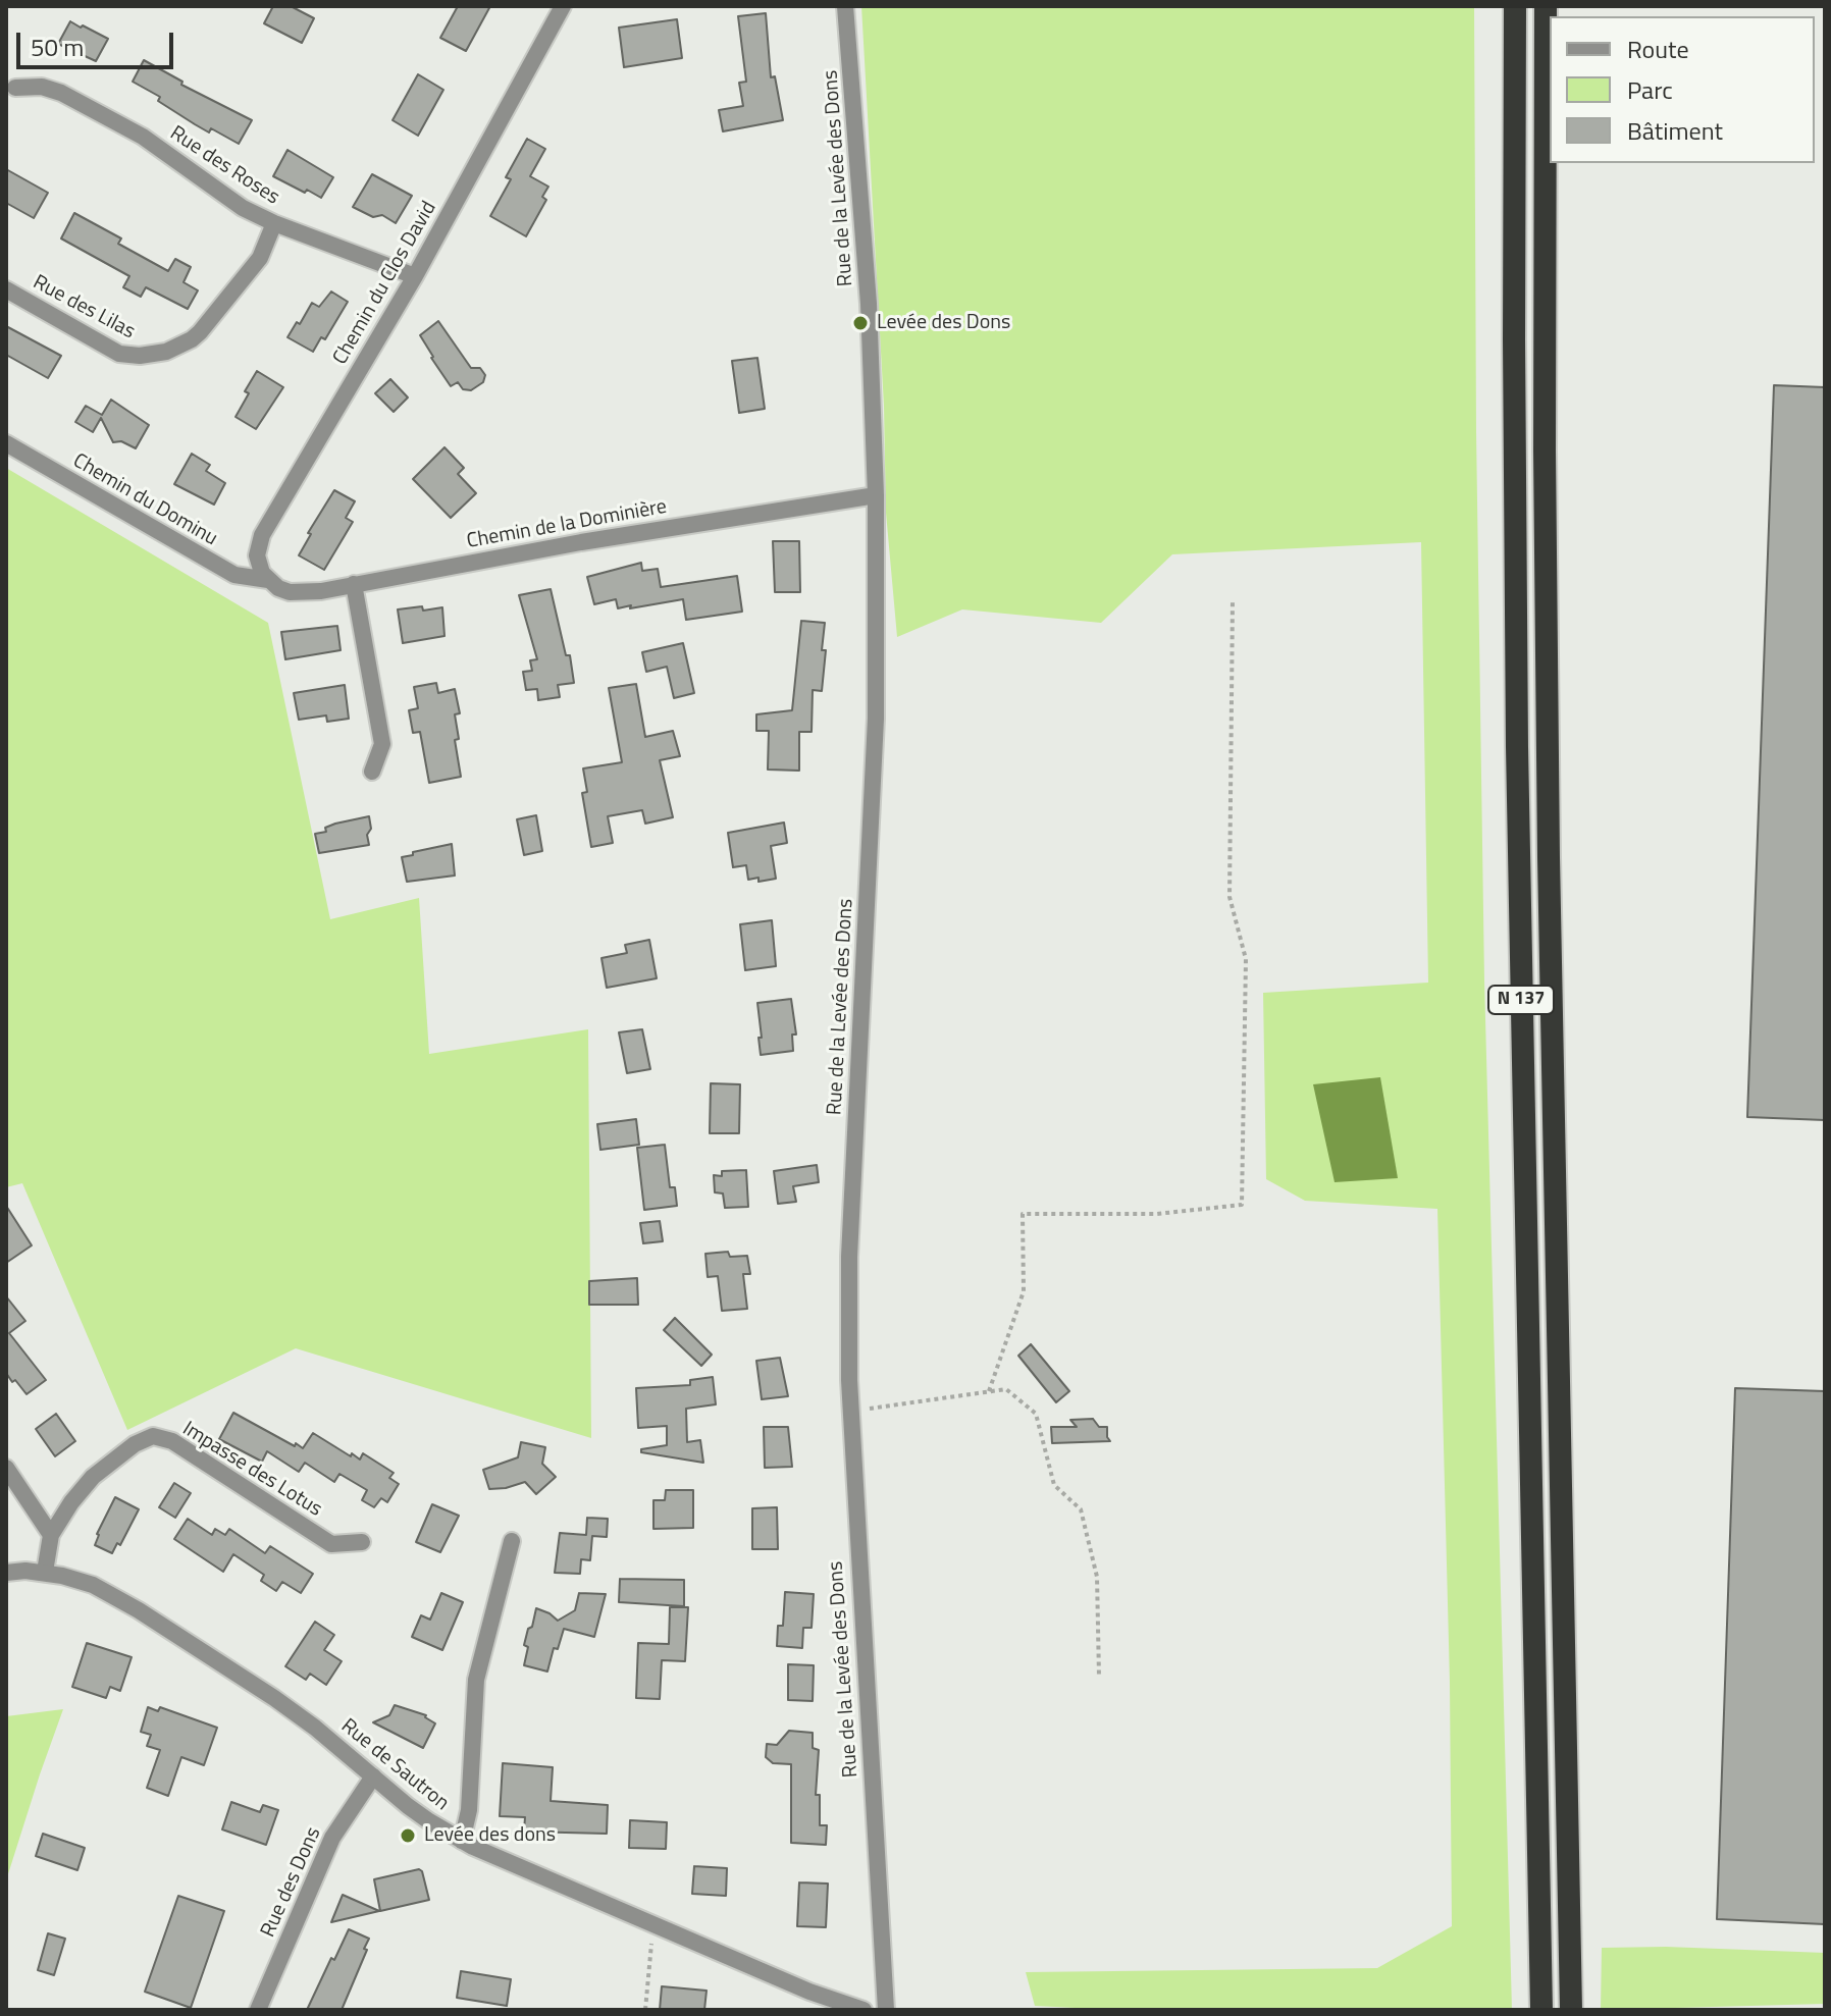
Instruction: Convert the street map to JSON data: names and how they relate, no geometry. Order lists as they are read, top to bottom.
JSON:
{
  "streets": {
    "highway": ["N 137"],
    "street": [
      "Rue des Roses",
      "Rue de la Levée des Dons",
      "Chemin du Clos David",
      "Rue des Lilas",
      "Chemin du Dominu",
      "Chemin de la Dominière",
      "Impasse des Lotus",
      "Rue de Sautron",
      "Rue des Dons"
    ]
  },
  "crossings": [
    ["Rue des Roses", "Chemin du Clos David"],
    ["Rue des Roses", "Rue des Lilas"],
    ["Rue de la Levée des Dons", "Chemin de la Dominière"],
    ["Chemin du Clos David", "Chemin du Dominu"],
    ["Chemin du Clos David", "Chemin de la Dominière"],
    ["Chemin du Dominu", "Chemin de la Dominière"],
    ["Impasse des Lotus", "Rue de Sautron"],
    ["Rue de Sautron", "Rue des Dons"]
  ],
  "places": ["Levée des Dons", "Levée des dons"],
  "legend": ["Route", "Parc", "Bâtiment"],
  "scale_bar": "50 m"
}
